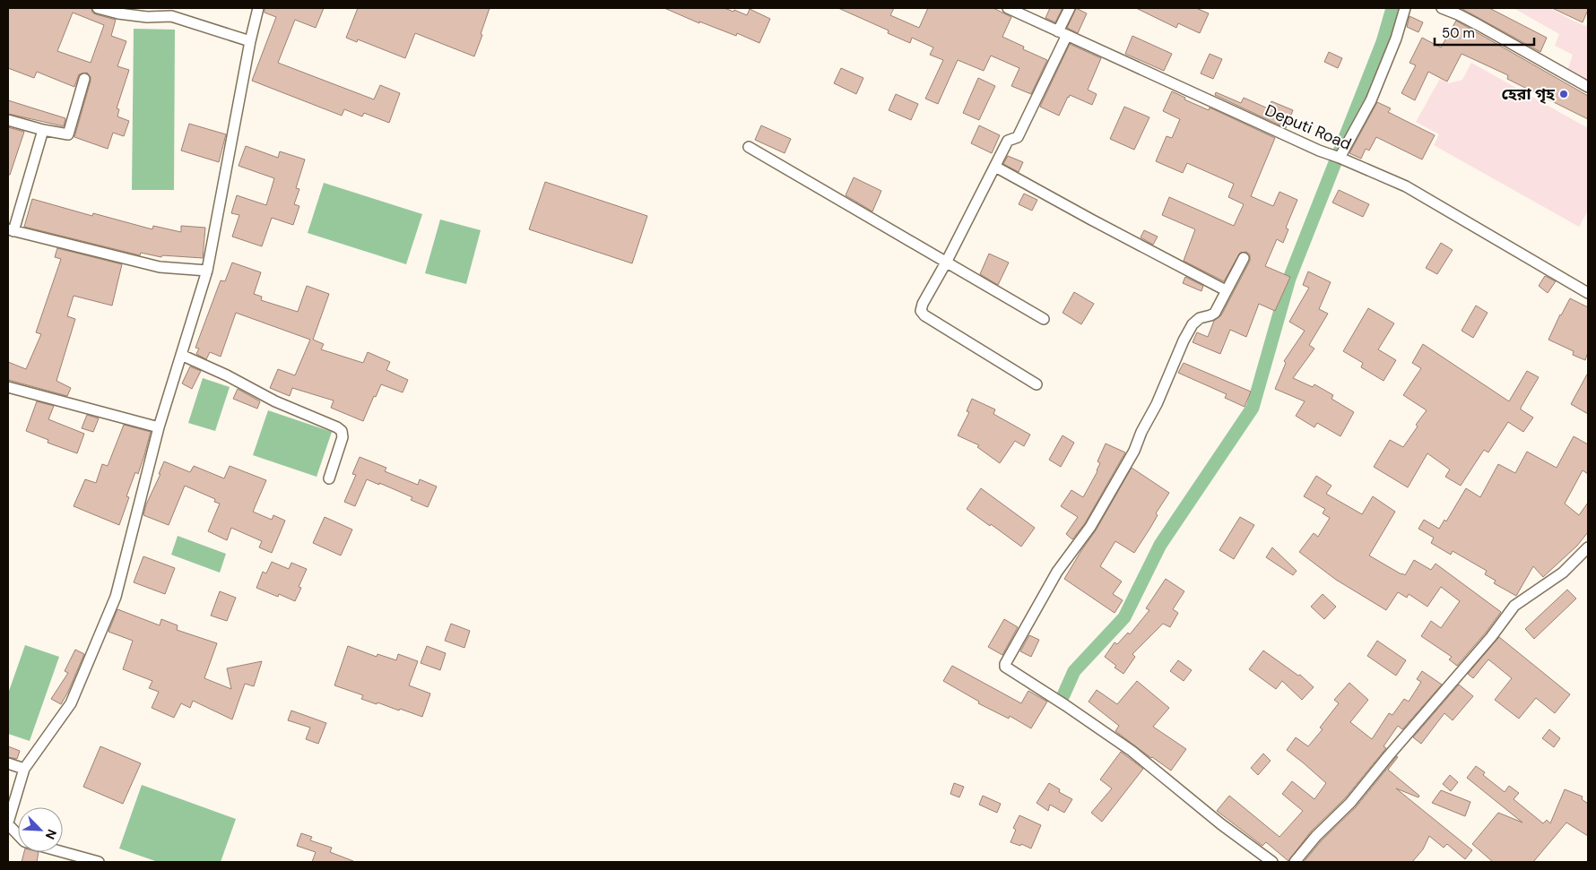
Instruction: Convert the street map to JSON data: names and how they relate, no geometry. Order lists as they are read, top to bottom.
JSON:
{
  "streets": {
    "street": ["Deputi Road"]
  },
  "places": ["হেরা গৃহ"],
  "scale_bar": "50 m",
  "north": "bottom right"
}
